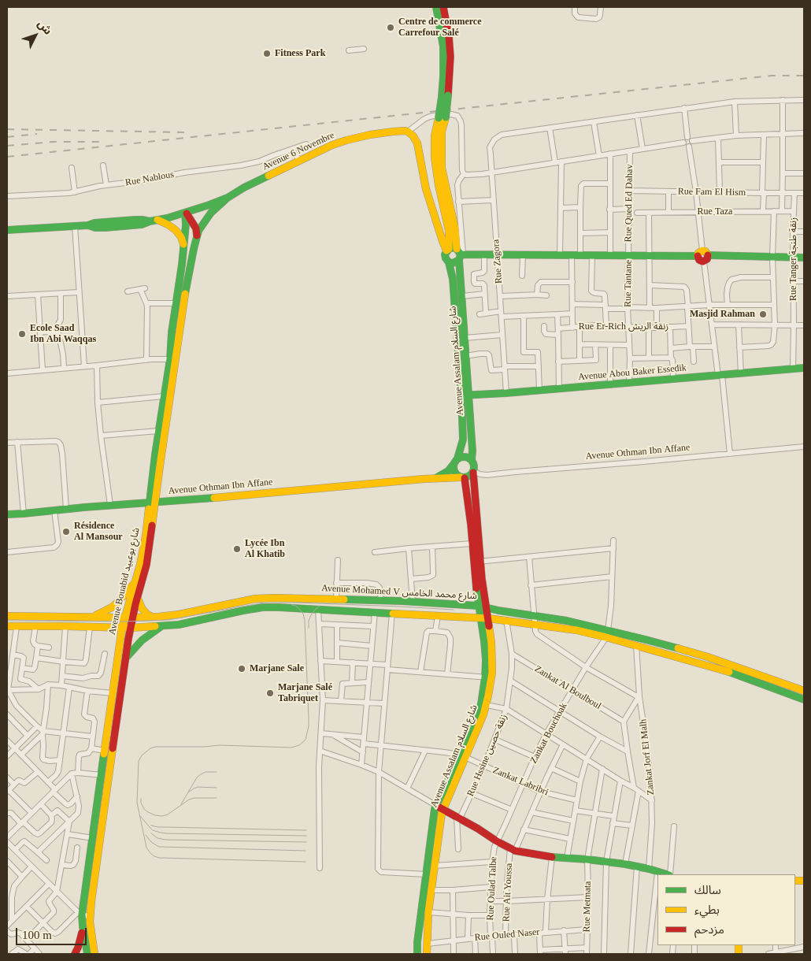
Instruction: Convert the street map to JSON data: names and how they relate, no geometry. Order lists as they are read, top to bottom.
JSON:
{
  "streets": {
    "street": [
      "Avenue 6 Novembre",
      "Rue Nablous",
      "Rue Fam El Hism",
      "Rue Qued Ed Dahav",
      "Rue Taza",
      "Rue Tanger زنقة طنجة",
      "Rue Zagora",
      "Rue Tantane",
      "Rue Er-Rich زنقة الريش",
      "Avenue Assalam شارع السلام",
      "Avenue Abou Baker Essedik",
      "Avenue Othman Ibn Affane",
      "Avenue Bouabid شارع بوعبيد",
      "Avenue Mohamed V شارع محمد الخامس",
      "Zankat Al Boulboul",
      "Zankat Bouchoak",
      "Rue Hssine زنقة حصين",
      "Zankat Jorf El Malh",
      "Zankat Labribri",
      "Rue Oulad Talbe",
      "Rue Ait Youssa",
      "Rue Metmata",
      "Rue Ouled Naser"
    ]
  },
  "crossings": [
    ["Avenue 6 Novembre", "Avenue Bouabid شارع بوعبيد"],
    ["Rue Fam El Hism", "Rue Qued Ed Dahav"],
    ["Rue Fam El Hism", "Rue Tanger زنقة طنجة"],
    ["Rue Qued Ed Dahav", "Rue Tantane"],
    ["Rue Taza", "Rue Tanger زنقة طنجة"],
    ["Rue Tanger زنقة طنجة", "Avenue Abou Baker Essedik"],
    ["Rue Zagora", "Avenue Abou Baker Essedik"],
    ["Rue Tantane", "Rue Er-Rich زنقة الريش"],
    ["Rue Tantane", "Avenue Abou Baker Essedik"],
    ["Avenue Assalam شارع السلام", "Avenue Abou Baker Essedik"],
    ["Avenue Assalam شارع السلام", "Avenue Othman Ibn Affane"],
    ["Avenue Assalam شارع السلام", "Avenue Mohamed V شارع محمد الخامس"],
    ["Avenue Assalam شارع السلام", "Zankat Labribri"],
    ["Avenue Assalam شارع السلام", "Rue Ouled Naser"],
    ["Avenue Othman Ibn Affane", "Avenue Bouabid شارع بوعبيد"],
    ["Avenue Bouabid شارع بوعبيد", "Avenue Mohamed V شارع محمد الخامس"],
    ["Avenue Mohamed V شارع محمد الخامس", "Zankat Bouchoak"],
    ["Avenue Mohamed V شارع محمد الخامس", "Rue Hssine زنقة حصين"],
    ["Avenue Mohamed V شارع محمد الخامس", "Zankat Jorf El Malh"],
    ["Zankat Al Boulboul", "Zankat Bouchoak"],
    ["Zankat Al Boulboul", "Rue Hssine زنقة حصين"],
    ["Zankat Bouchoak", "Zankat Labribri"],
    ["Zankat Bouchoak", "Rue Oulad Talbe"],
    ["Rue Hssine زنقة حصين", "Zankat Labribri"],
    ["Zankat Labribri", "Rue Ait Youssa"],
    ["Rue Oulad Talbe", "Rue Ouled Naser"],
    ["Rue Ait Youssa", "Rue Ouled Naser"],
    ["Rue Metmata", "Rue Ouled Naser"]
  ],
  "places": [
    "Centre de commerce Carrefour Salé",
    "Fitness Park",
    "Masjid Rahman",
    "Ecole Saad Ibn Abi Waqqas",
    "Résidence Al Mansour",
    "Lycée Ibn Al Khatib",
    "Marjane Sale",
    "Marjane Salé Tabriquet"
  ],
  "legend": ["سالك", "بطيء", "مزدحم"],
  "scale_bar": "100 m",
  "north": "top right"
}
